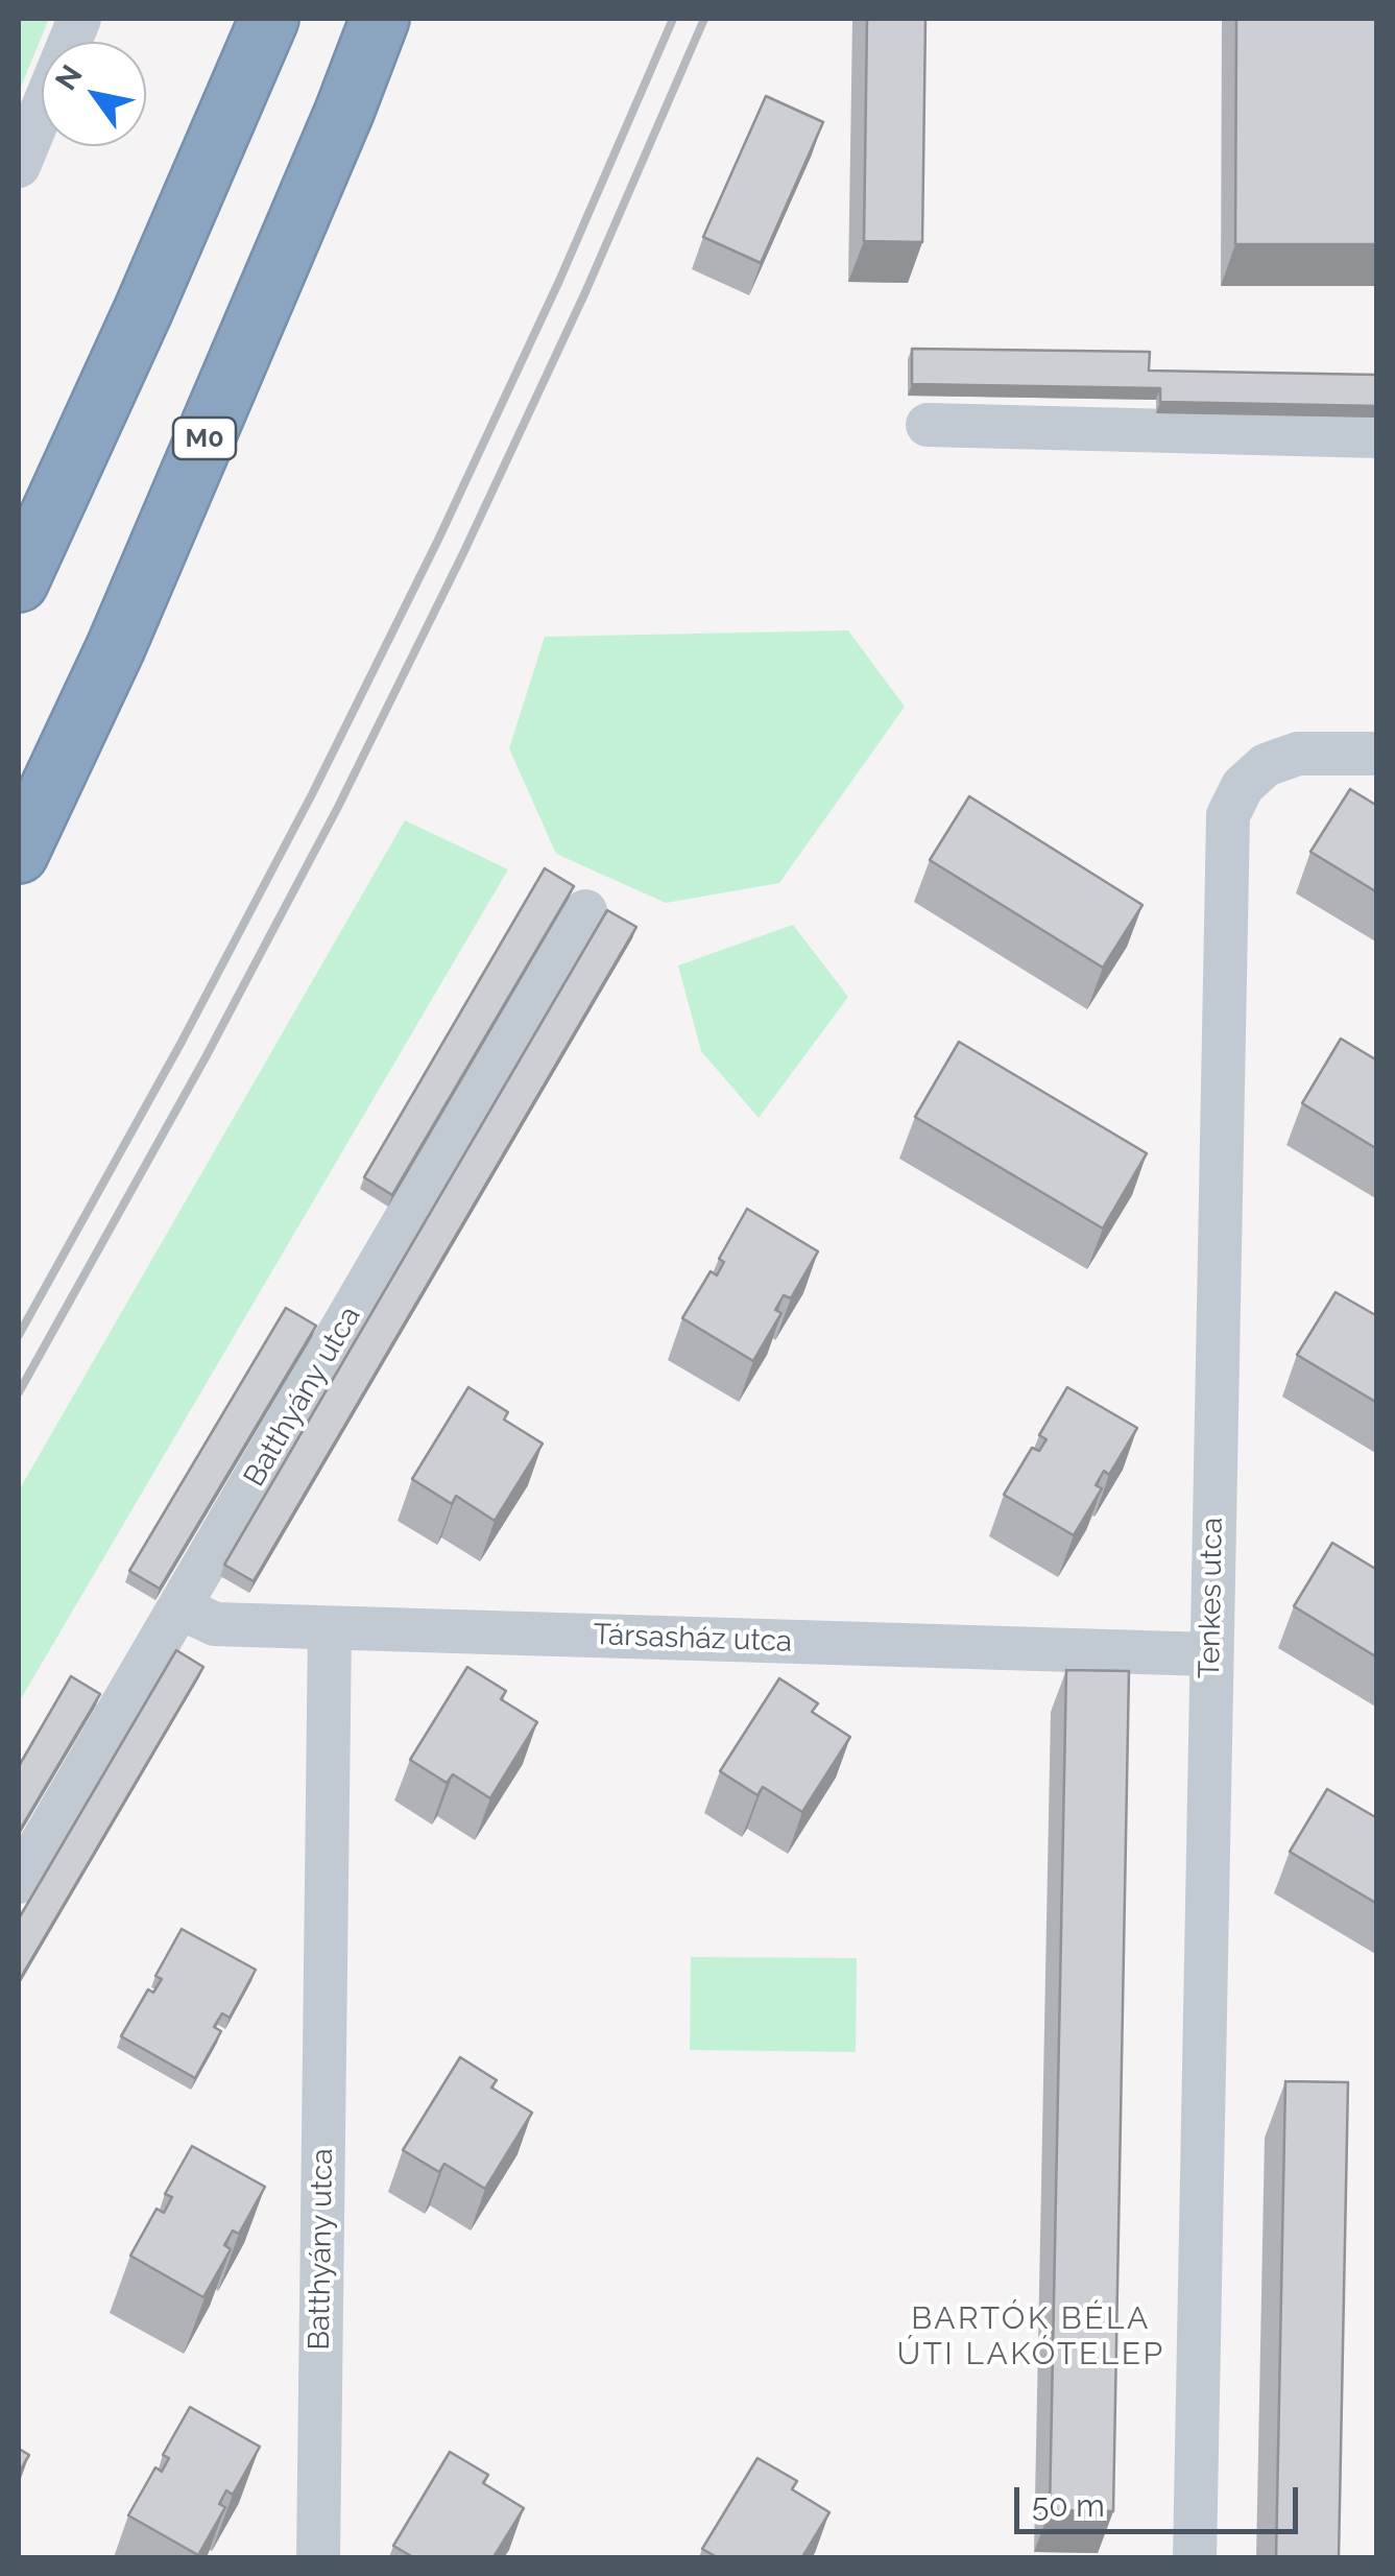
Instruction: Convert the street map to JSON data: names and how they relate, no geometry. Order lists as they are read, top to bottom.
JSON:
{
  "streets": {
    "highway": ["M0"],
    "street": ["Batthyány utca", "Tenkes utca", "Társasház utca"]
  },
  "crossings": [
    ["Batthyány utca", "Társasház utca"],
    ["Tenkes utca", "Társasház utca"]
  ],
  "districts": ["BARTÓK BÉLA ÚTI LAKÓTELEP"],
  "scale_bar": "50 m",
  "north": "top left"
}
